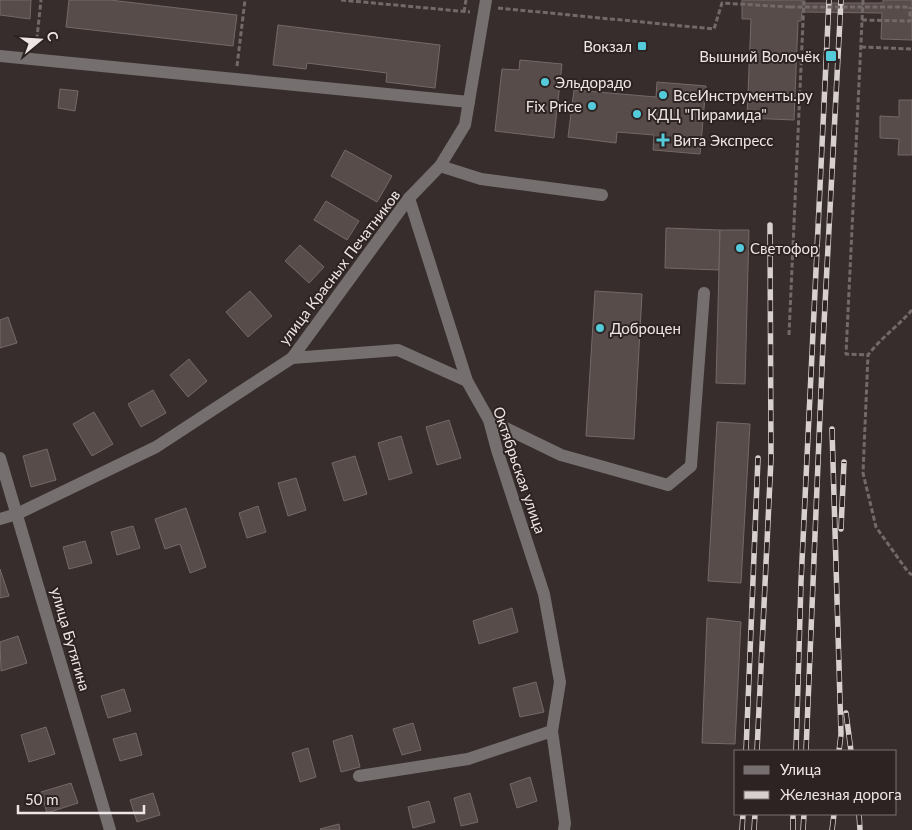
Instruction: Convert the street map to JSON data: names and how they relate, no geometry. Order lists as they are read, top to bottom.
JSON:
{
  "streets": {
    "street": ["улица Красных Печатников", "Октябрьская улица", "улица Бутягина"]
  },
  "crossings": [
    ["улица Красных Печатников", "Октябрьская улица"],
    ["улица Красных Печатников", "улица Бутягина"]
  ],
  "places": {
    "transit": ["Вокзал", "Вышний Волочёк"],
    "other": [
      "Эльдорадо",
      "ВсеИнструменты.ру",
      "Fix Price",
      "КДЦ \"Пирамида\"",
      "Светофор",
      "Доброцен"
    ],
    "health": ["Вита Экспресс"]
  },
  "legend": ["Улица", "Железная дорога"],
  "scale_bar": "50 m",
  "north": "right"
}
